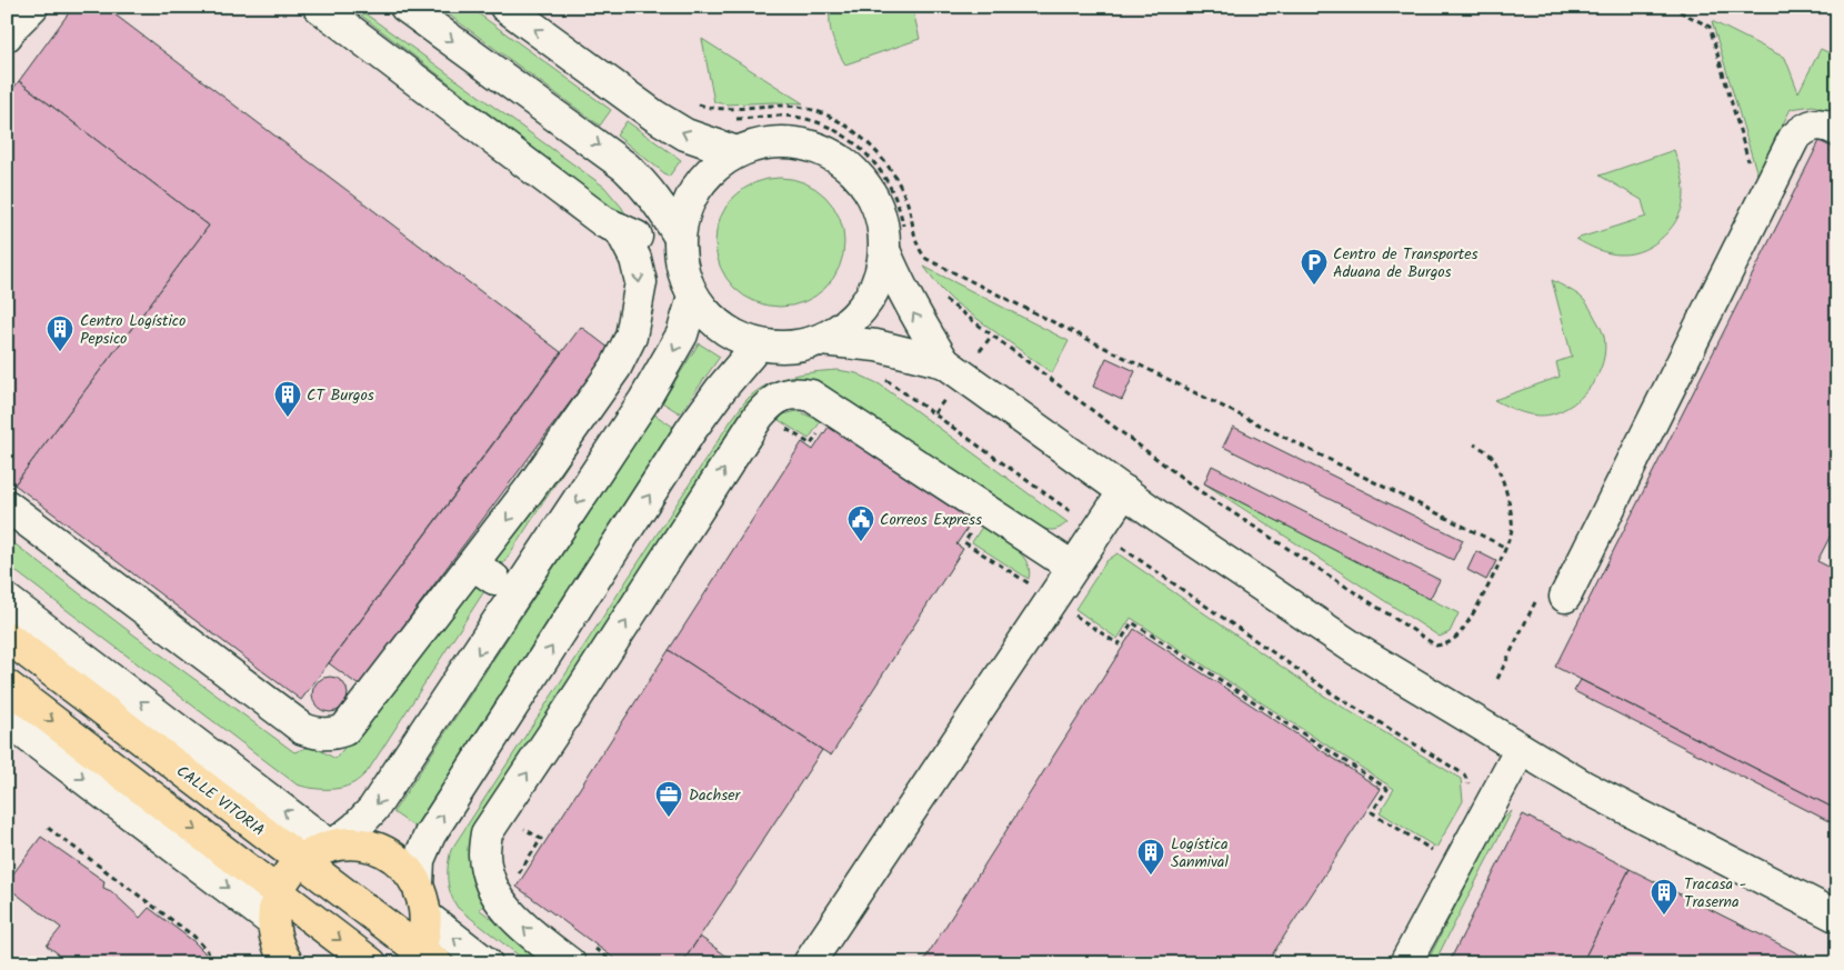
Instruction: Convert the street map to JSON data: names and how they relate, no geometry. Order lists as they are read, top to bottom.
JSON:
{
  "streets": {
    "highway": ["CALLE VITORIA"]
  },
  "places": {
    "parking": ["Centro de Transportes Aduana de Burgos"],
    "building": [
      "Centro Logístico Pepsico",
      "CT Burgos",
      "Logística Sanmival",
      "Tracasa - Traserna"
    ],
    "public building": ["Correos Express"],
    "office": ["Dachser"]
  }
}
